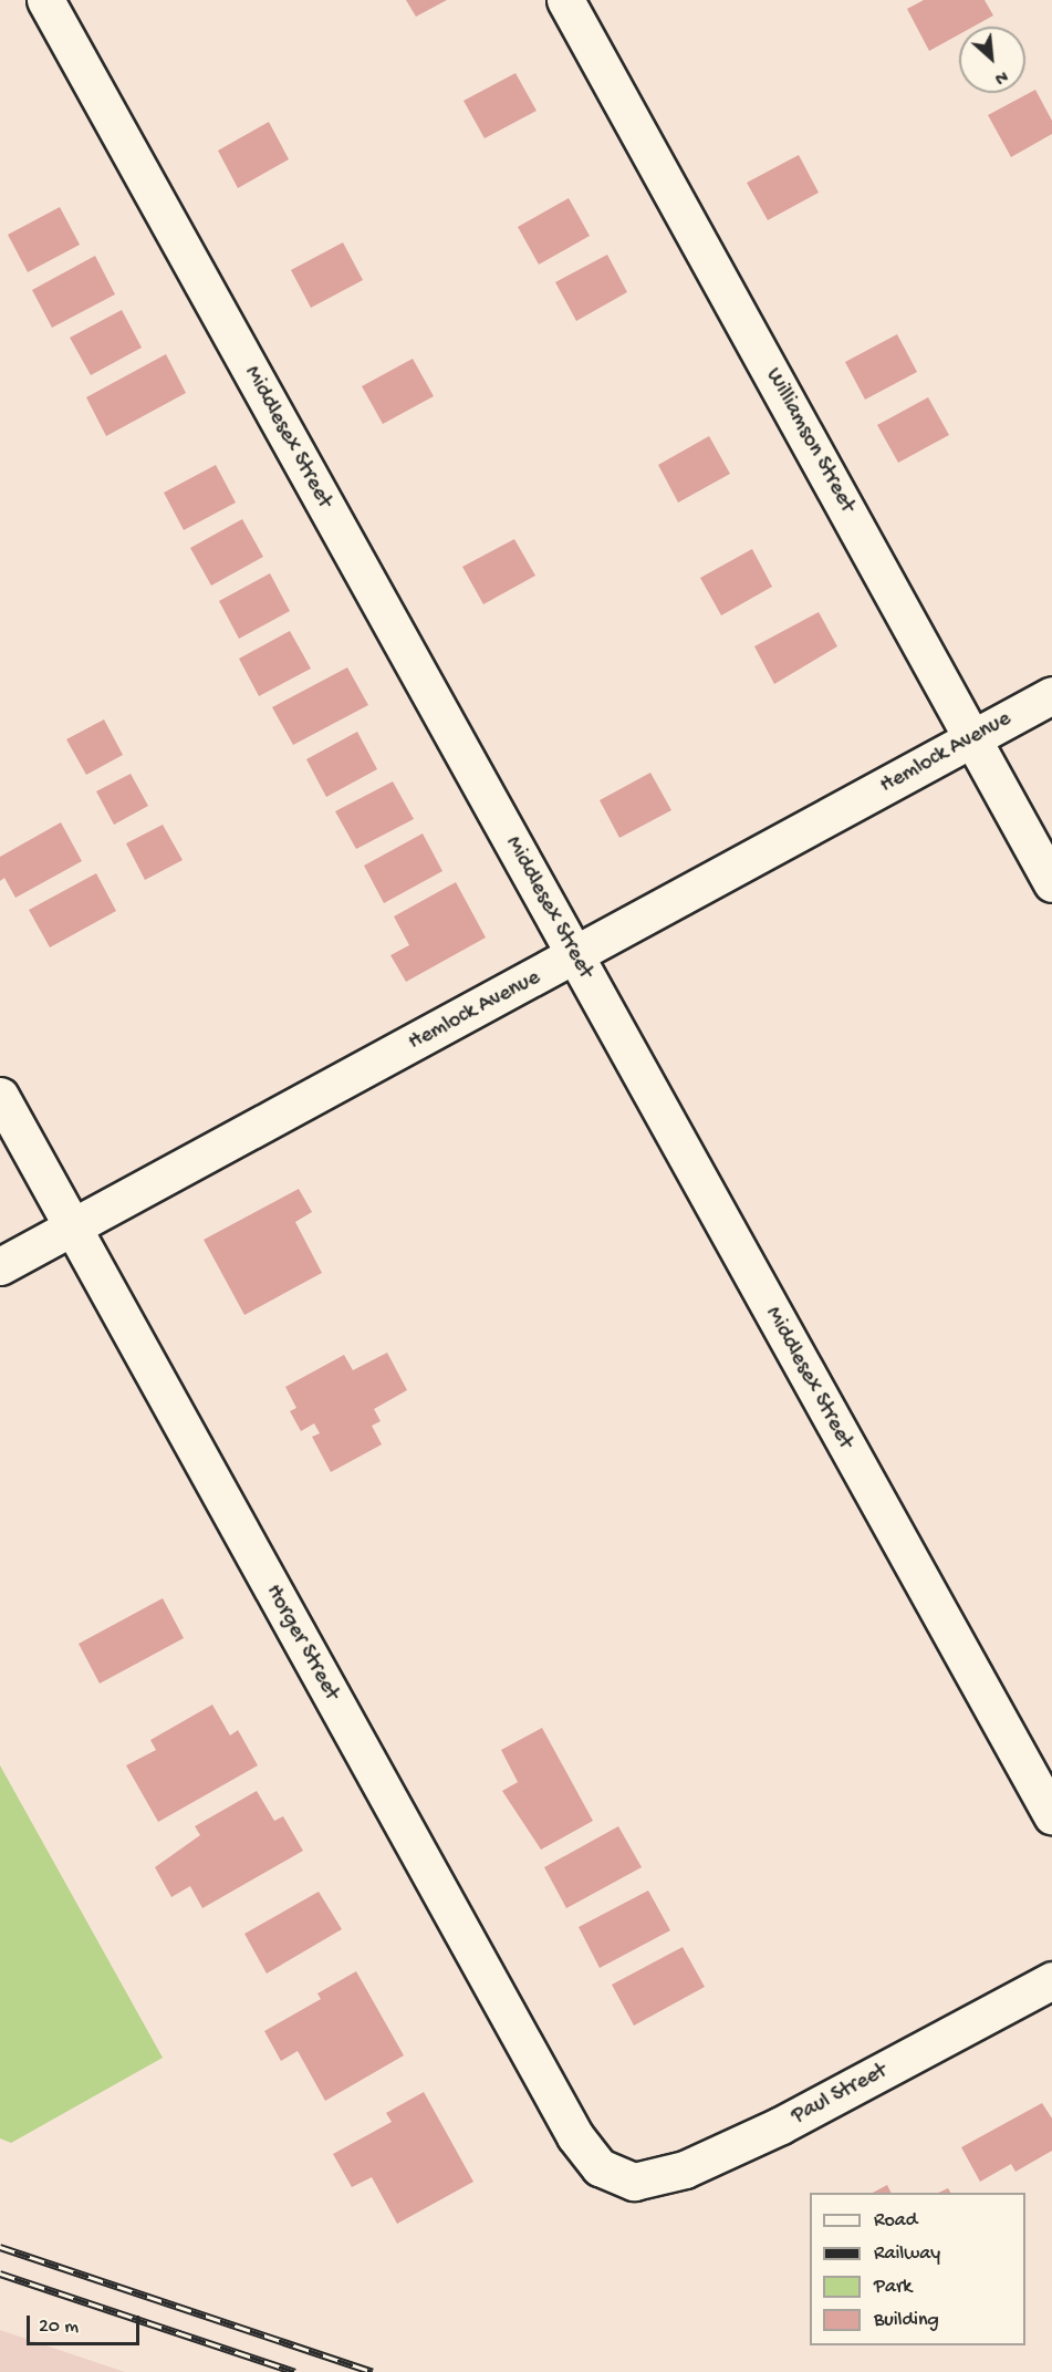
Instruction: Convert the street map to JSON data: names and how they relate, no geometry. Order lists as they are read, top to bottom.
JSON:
{
  "streets": {
    "street": [
      "Middlesex Street",
      "Williamson Street",
      "Hemlock Avenue",
      "Horger Street",
      "Paul Street"
    ]
  },
  "crossings": [
    ["Middlesex Street", "Hemlock Avenue"],
    ["Williamson Street", "Hemlock Avenue"],
    ["Hemlock Avenue", "Horger Street"],
    ["Horger Street", "Paul Street"]
  ],
  "legend": [
    "Road",
    "Railway",
    "Park",
    "Building"
  ],
  "scale_bar": "20 m",
  "north": "bottom right"
}
